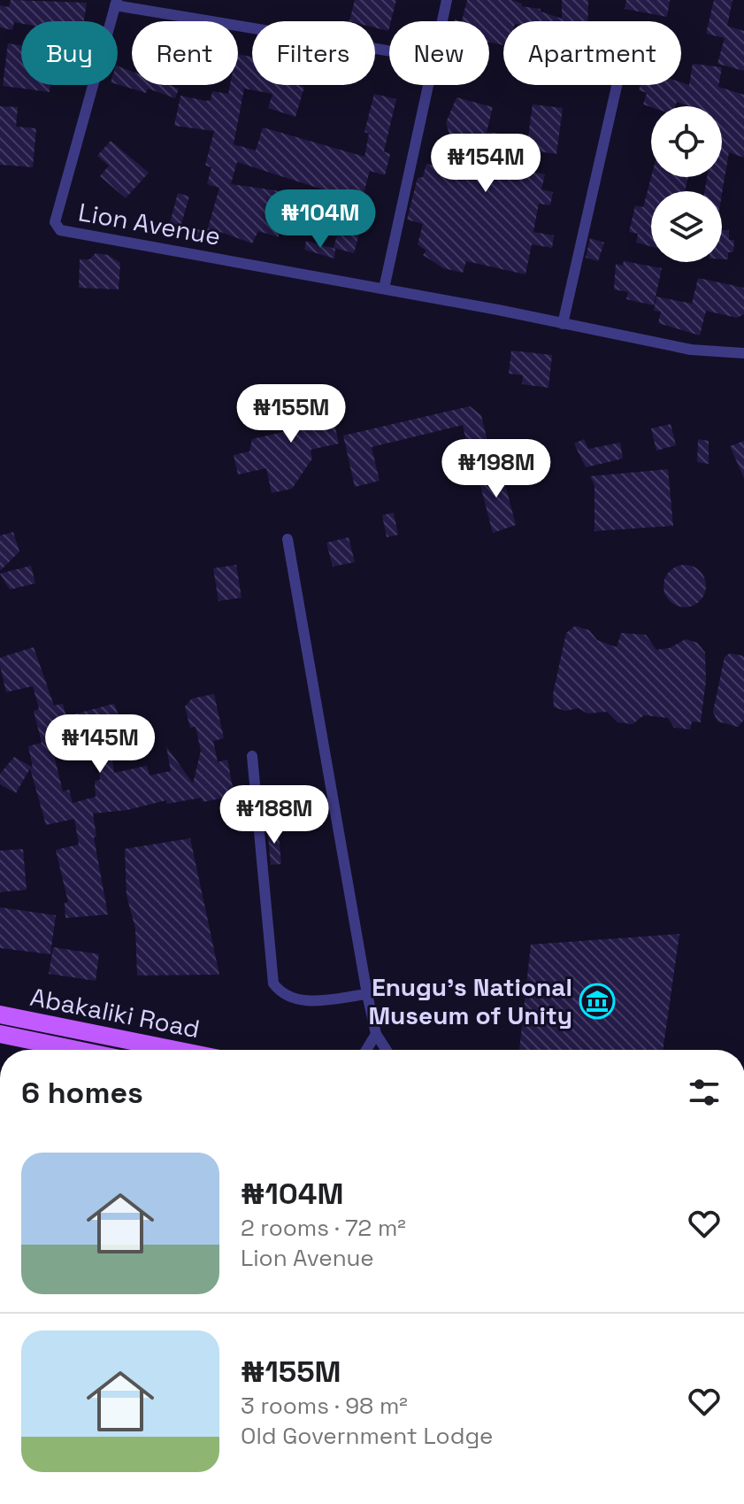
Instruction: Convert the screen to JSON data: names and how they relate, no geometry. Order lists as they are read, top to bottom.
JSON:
{
  "streets": {
    "main road": ["Abakaliki Road"],
    "street": ["Lion Avenue"]
  },
  "places": {
    "museum": ["Enugu's National Museum of Unity"]
  },
  "page": {
    "chip": [
      "Buy",
      "Rent",
      "Filters",
      "New",
      "Apartment"
    ],
    "price": [
      "₦154M",
      "₦104M",
      "₦155M",
      "₦198M",
      "₦145M",
      "₦188M"
    ],
    "heading": "6 homes",
    "list": [
      {
        "name": "₦104M",
        "note": "2 rooms · 72 m² · Lion Avenue"
      },
      {
        "name": "₦155M",
        "note": "3 rooms · 98 m² · Old Government Lodge"
      }
    ]
  }
}
